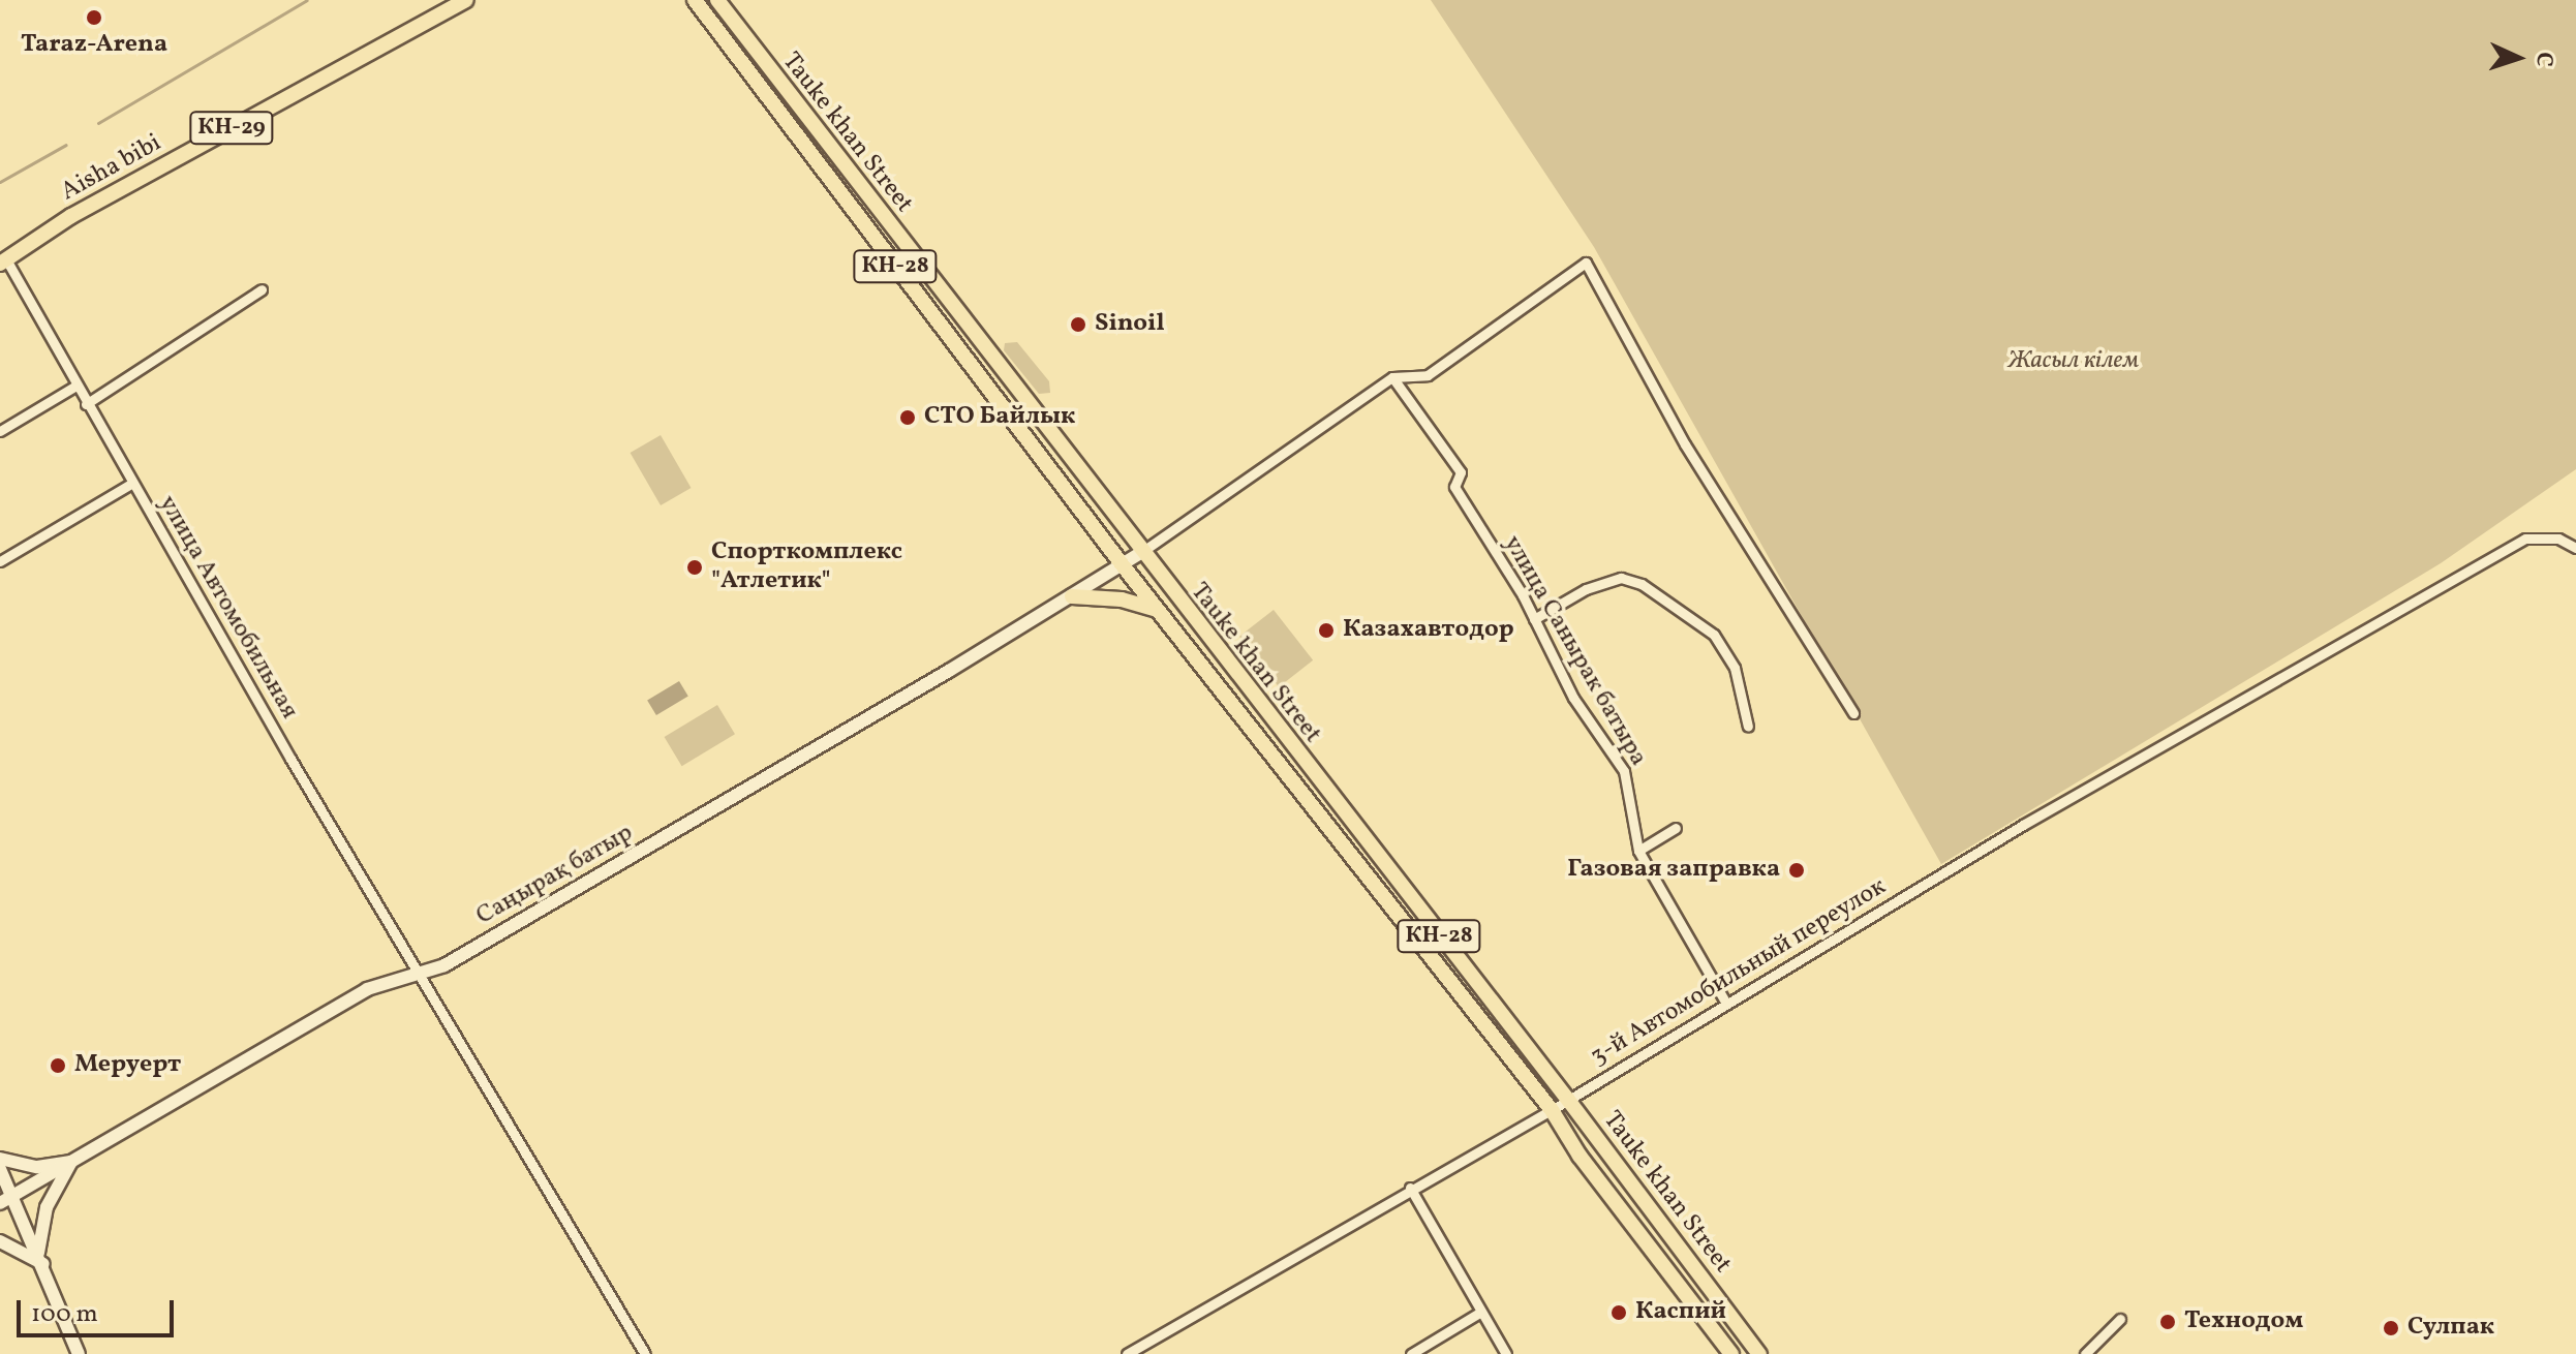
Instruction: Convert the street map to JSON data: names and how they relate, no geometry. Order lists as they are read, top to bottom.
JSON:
{
  "streets": {
    "main road": [
      "КН-29",
      "Tauke khan Street",
      "Aisha bibi",
      "КН-28"
    ],
    "street": [
      "улица Автомобильная",
      "улица Санырак батыра",
      "Саңырақ батыр",
      "3-й Автомобильный переулок"
    ]
  },
  "crossings": [
    ["Tauke khan Street", "Саңырақ батыр"],
    ["Tauke khan Street", "3-й Автомобильный переулок"],
    ["Aisha bibi", "улица Автомобильная"],
    ["улица Автомобильная", "Саңырақ батыр"],
    ["улица Санырак батыра", "3-й Автомобильный переулок"]
  ],
  "parks": ["Жасыл кілем"],
  "places": [
    "Taraz-Arena",
    "Sinoil",
    "СТО Байлык",
    "Спорткомплекс \"Атлетик\"",
    "Казахавтодор",
    "Газовая заправка",
    "Меруерт",
    "Каспий",
    "Технодом",
    "Сулпак"
  ],
  "scale_bar": "100 m",
  "north": "right"
}
